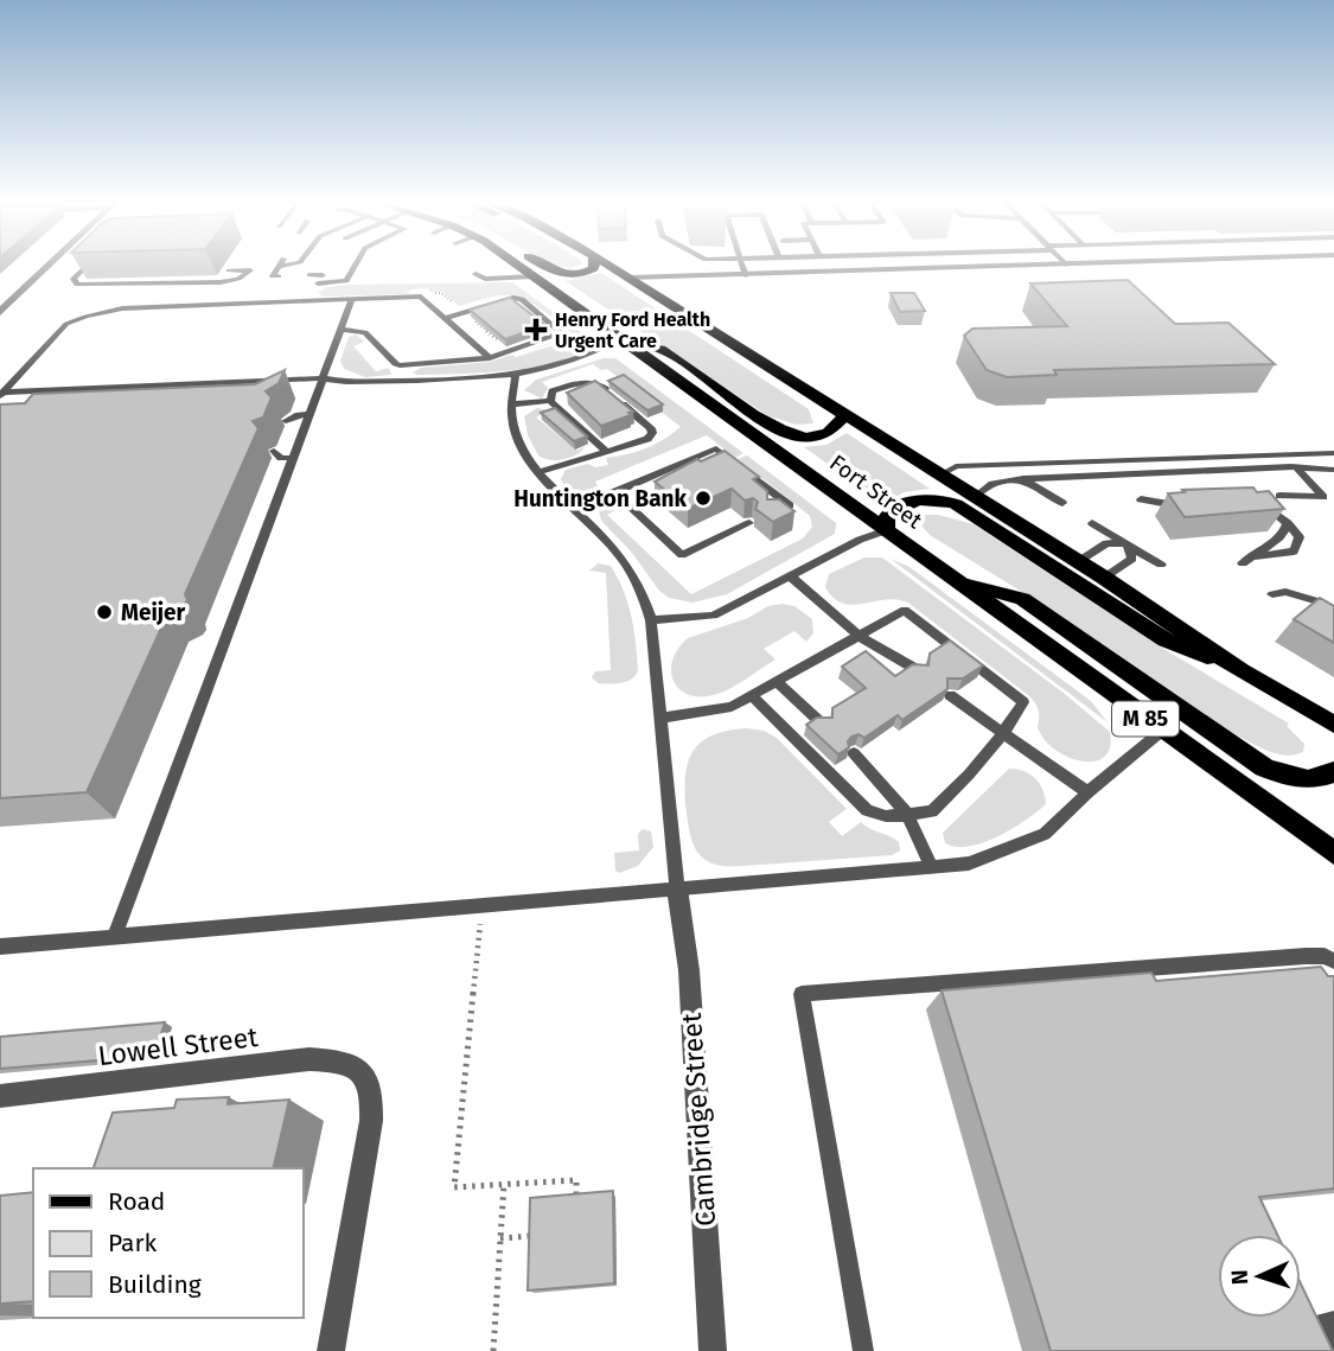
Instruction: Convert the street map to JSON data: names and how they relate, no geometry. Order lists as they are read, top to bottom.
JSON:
{
  "streets": {
    "main road": ["Fort Street", "M 85"],
    "street": ["Lowell Street", "Cambridge Street"]
  },
  "places": {
    "health": ["Henry Ford Health Urgent Care"],
    "other": ["Huntington Bank", "Meijer"]
  },
  "legend": ["Road", "Park", "Building"],
  "north": "left"
}
